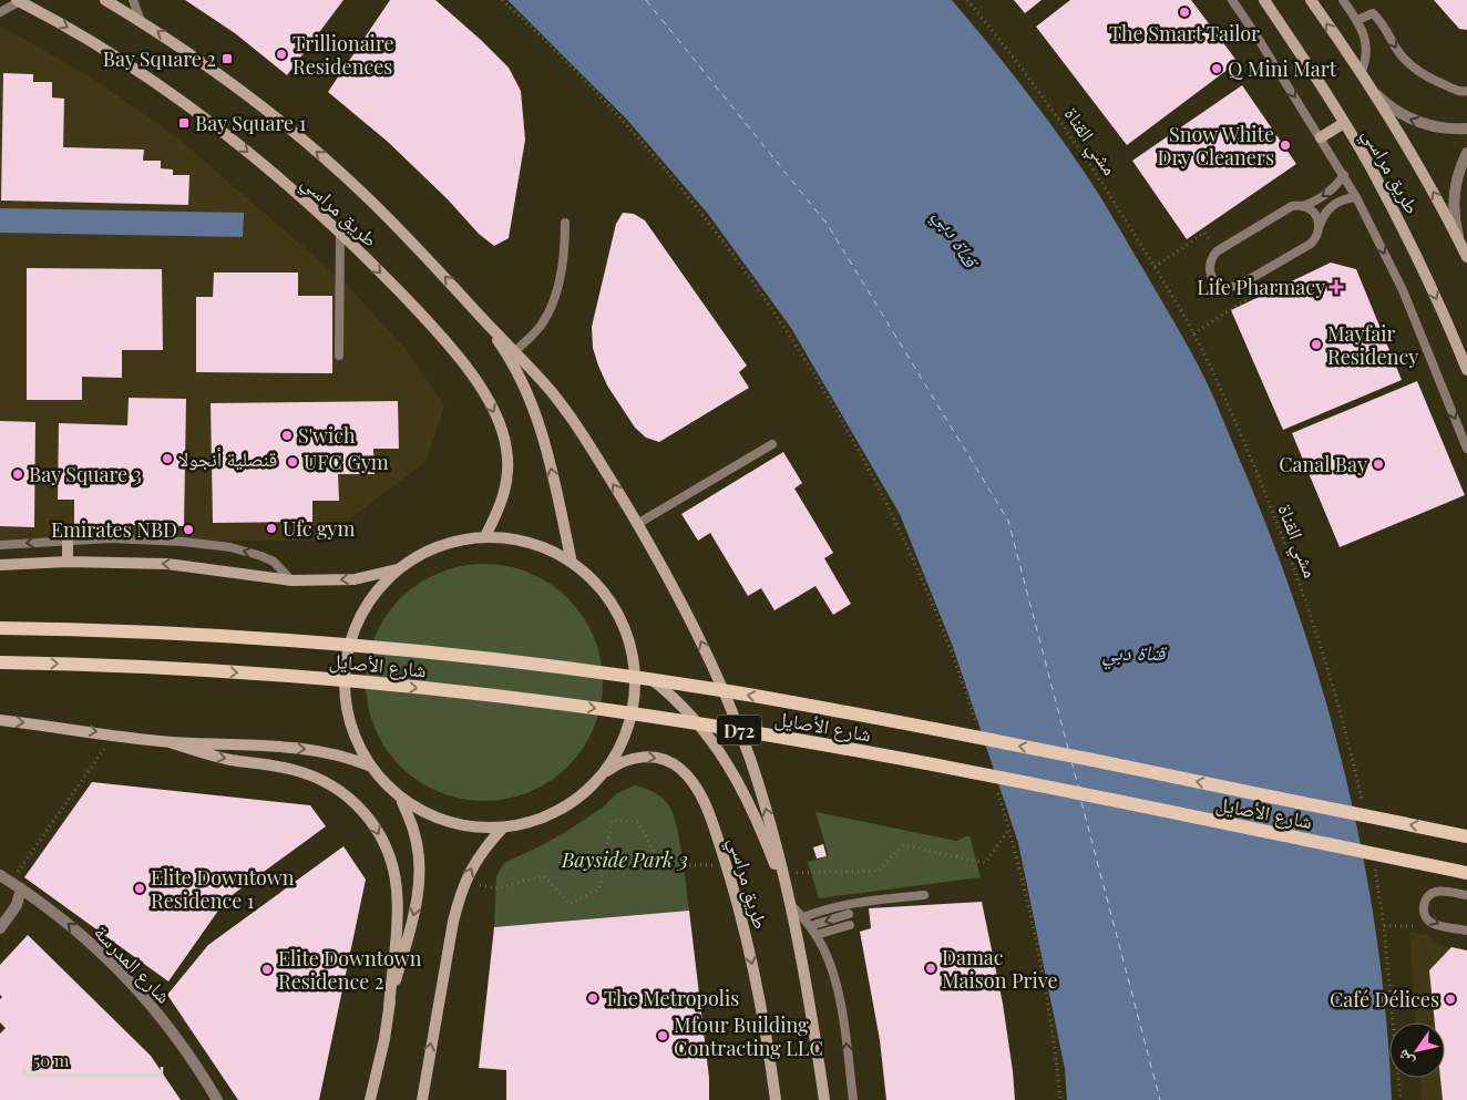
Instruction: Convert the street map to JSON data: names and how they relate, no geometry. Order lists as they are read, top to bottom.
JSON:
{
  "streets": {
    "main road": ["طريق مراسي", "شارع الأصايل", "D72"],
    "street": ["شارع المدرسة"],
    "path": ["مشي القناة"]
  },
  "one_way": ["شارع المدرسة"],
  "water": ["قناة دبي"],
  "parks": ["Bayside Park 3"],
  "places": {
    "other": [
      "The Smart Tailor",
      "Trillionaire Residences",
      "Q Mini Mart",
      "Snow White Dry Cleaners",
      "Mayfair Residency",
      "S'wich",
      "قنصلية أنجولا",
      "UFC Gym",
      "Canal Bay",
      "Bay Square 3",
      "Ufc gym",
      "Emirates NBD",
      "Elite Downtown Residence 1",
      "Damac Maison Prive",
      "Elite Downtown Residence 2",
      "The Metropolis",
      "Café Délices",
      "Mfour Building Contracting LLC"
    ],
    "transit": ["Bay Square 2", "Bay Square 1"],
    "health": ["Life Pharmacy"]
  },
  "scale_bar": "50 m",
  "north": "bottom left"
}
